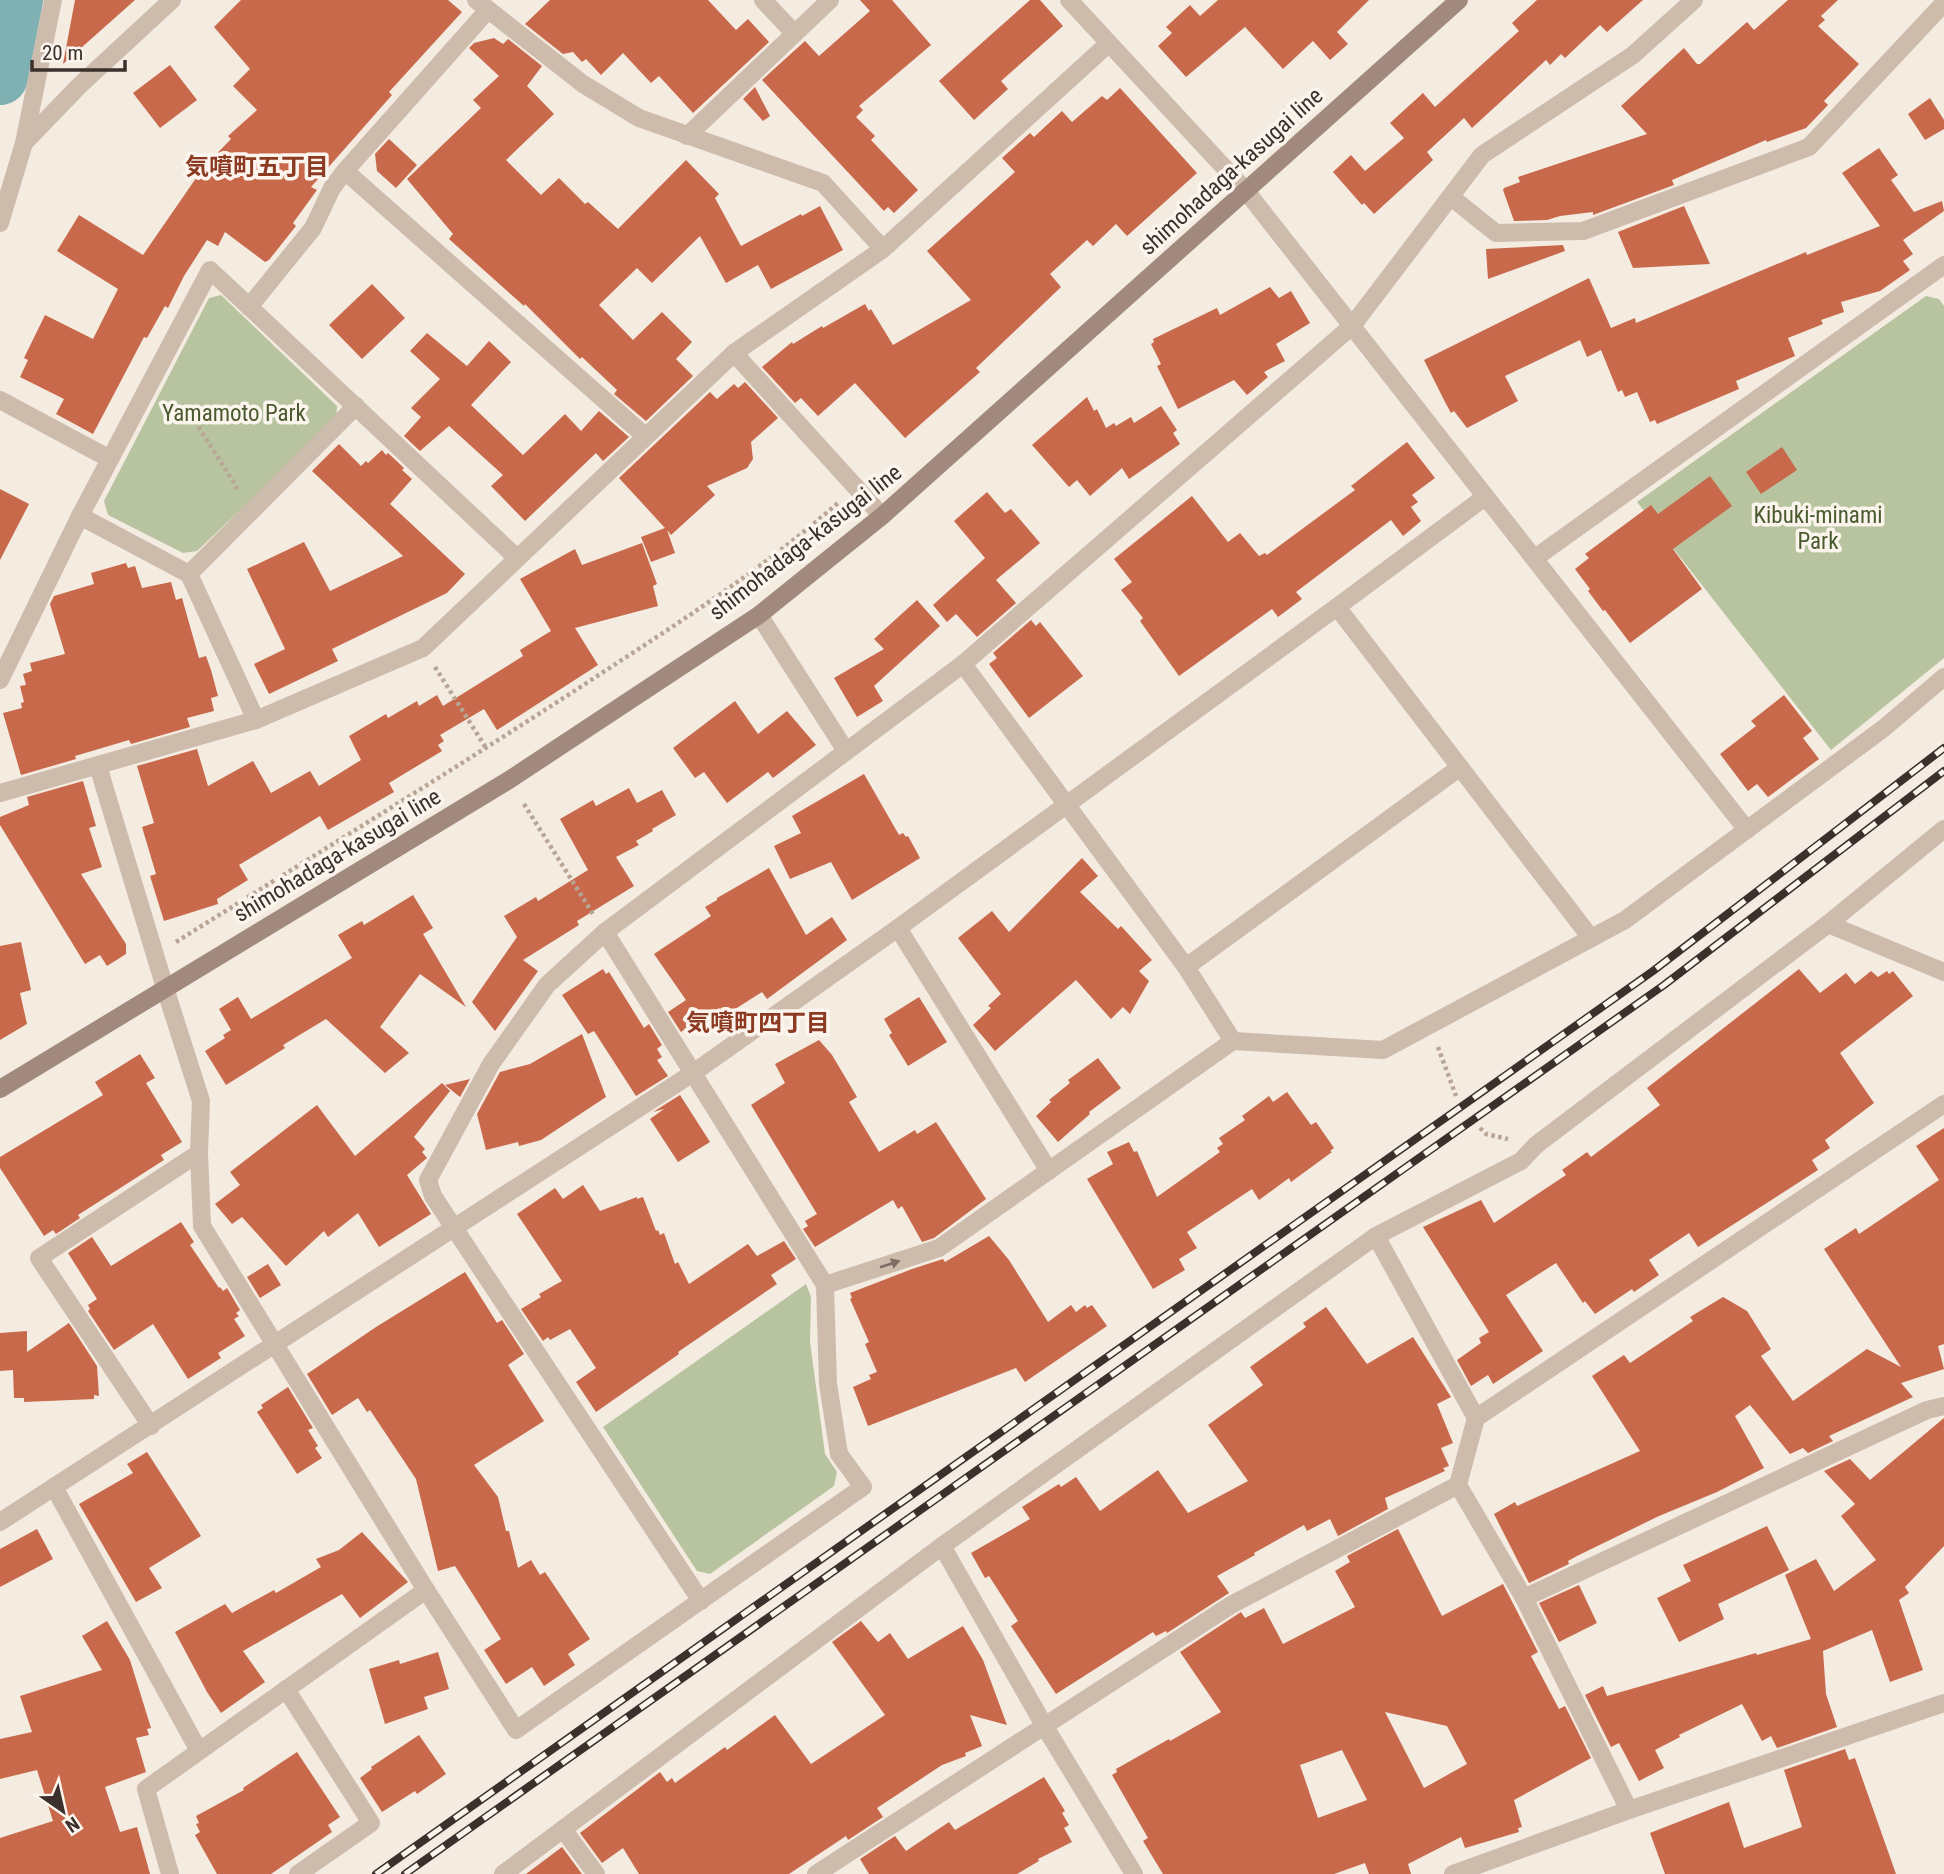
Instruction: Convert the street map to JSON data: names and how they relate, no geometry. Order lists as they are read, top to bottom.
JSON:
{
  "streets": {
    "main road": ["shimohadaga-kasugai line"]
  },
  "districts": ["気噴町五丁目", "気噴町四丁目"],
  "parks": ["Yamamoto Park", "Kibuki-minami Park"],
  "scale_bar": "20 m",
  "north": "bottom right"
}
